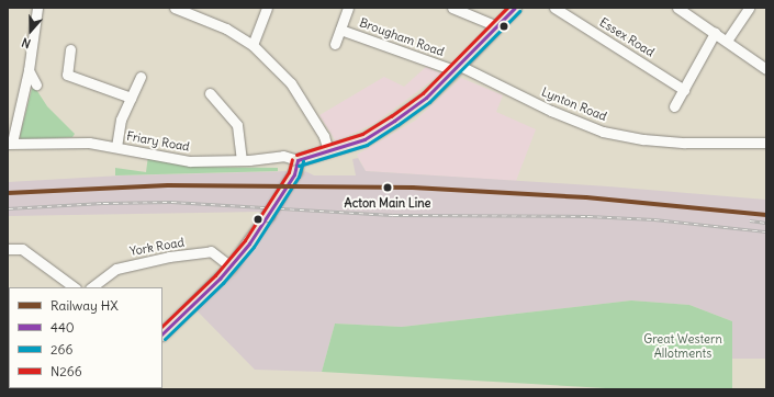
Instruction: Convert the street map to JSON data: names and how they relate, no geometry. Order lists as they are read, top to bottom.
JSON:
{
  "streets": {
    "street": [
      "Brougham Road",
      "Essex Road",
      "Lynton Road",
      "Friary Road",
      "York Road"
    ]
  },
  "crossings": [
    ["Brougham Road", "Lynton Road"]
  ],
  "parks": ["Great Western Allotments"],
  "places": ["Acton Main Line"],
  "lines": [
    "transit line 440",
    "transit line N266",
    "transit line 266",
    "rail line HX"
  ],
  "legend": [
    "Railway HX",
    "440",
    "266",
    "N266"
  ],
  "north": "bottom"
}
